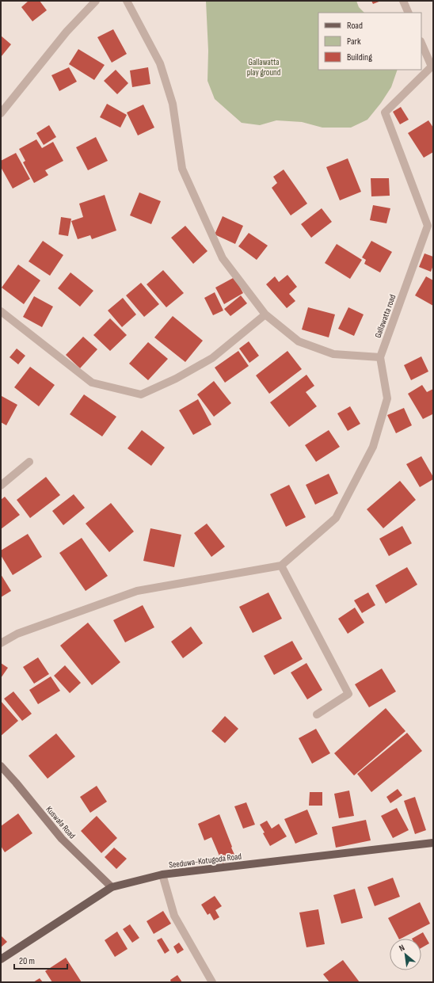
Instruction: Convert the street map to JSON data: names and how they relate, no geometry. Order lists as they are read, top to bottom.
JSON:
{
  "streets": {
    "main road": ["Seeduwa-Kotugoda Road"],
    "street": ["Gallawatta road", "Kuswala Road"]
  },
  "crossings": [
    ["Kuswala Road", "Seeduwa-Kotugoda Road"]
  ],
  "parks": ["Gallawatta play ground"],
  "legend": ["Road", "Park", "Building"],
  "scale_bar": "20 m",
  "north": "top left"
}
